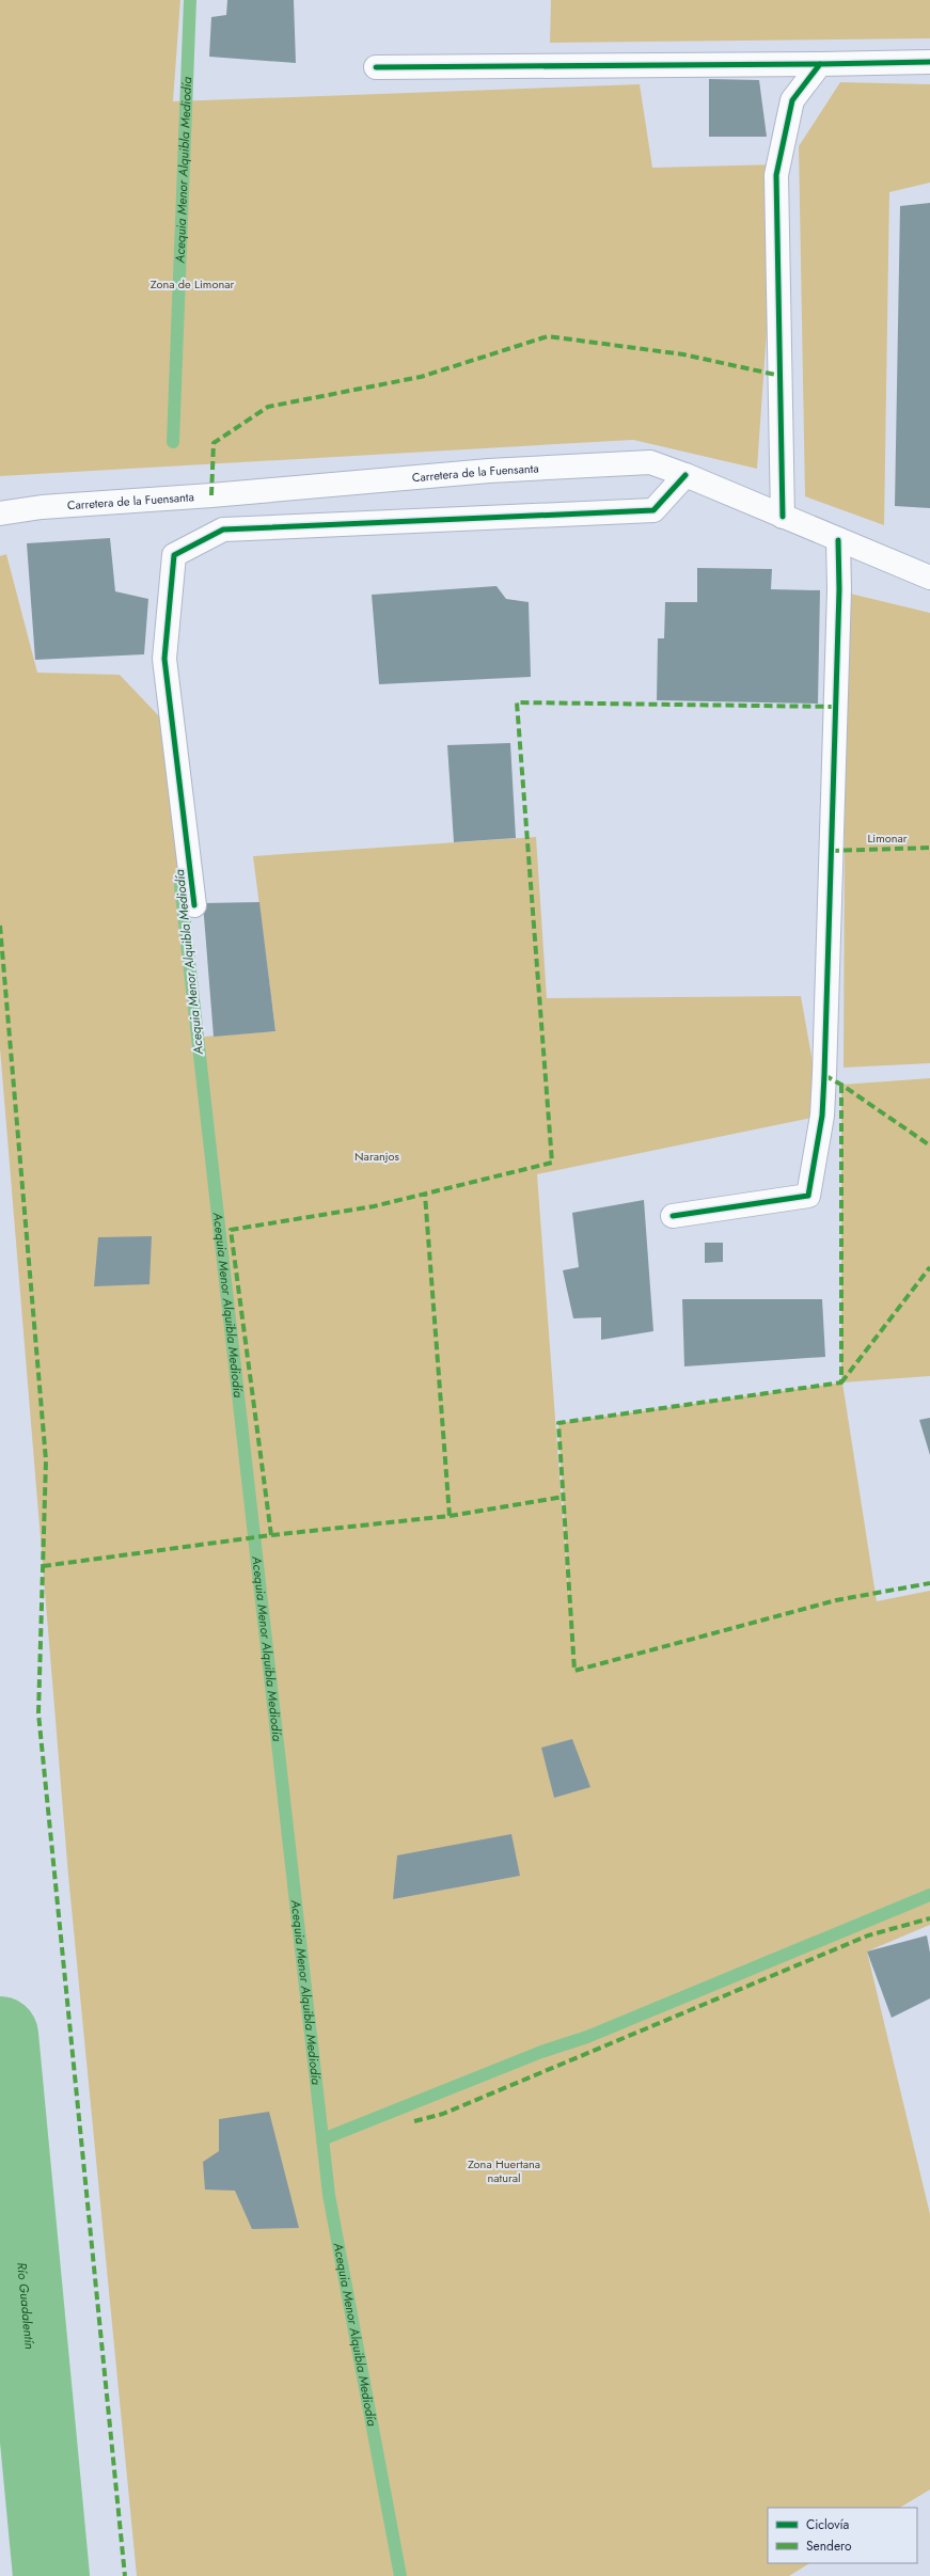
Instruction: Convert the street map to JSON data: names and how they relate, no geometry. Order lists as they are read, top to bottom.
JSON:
{
  "streets": {
    "street": ["Carretera de la Fuensanta"]
  },
  "water": ["Acequia Menor Alquibla Mediodía", "Río Guadalentín"],
  "parks": [
    "Zona de Limonar",
    "Limonar",
    "Naranjos",
    "Zona Huertana natural"
  ],
  "legend": ["Ciclovía", "Sendero"]
}
